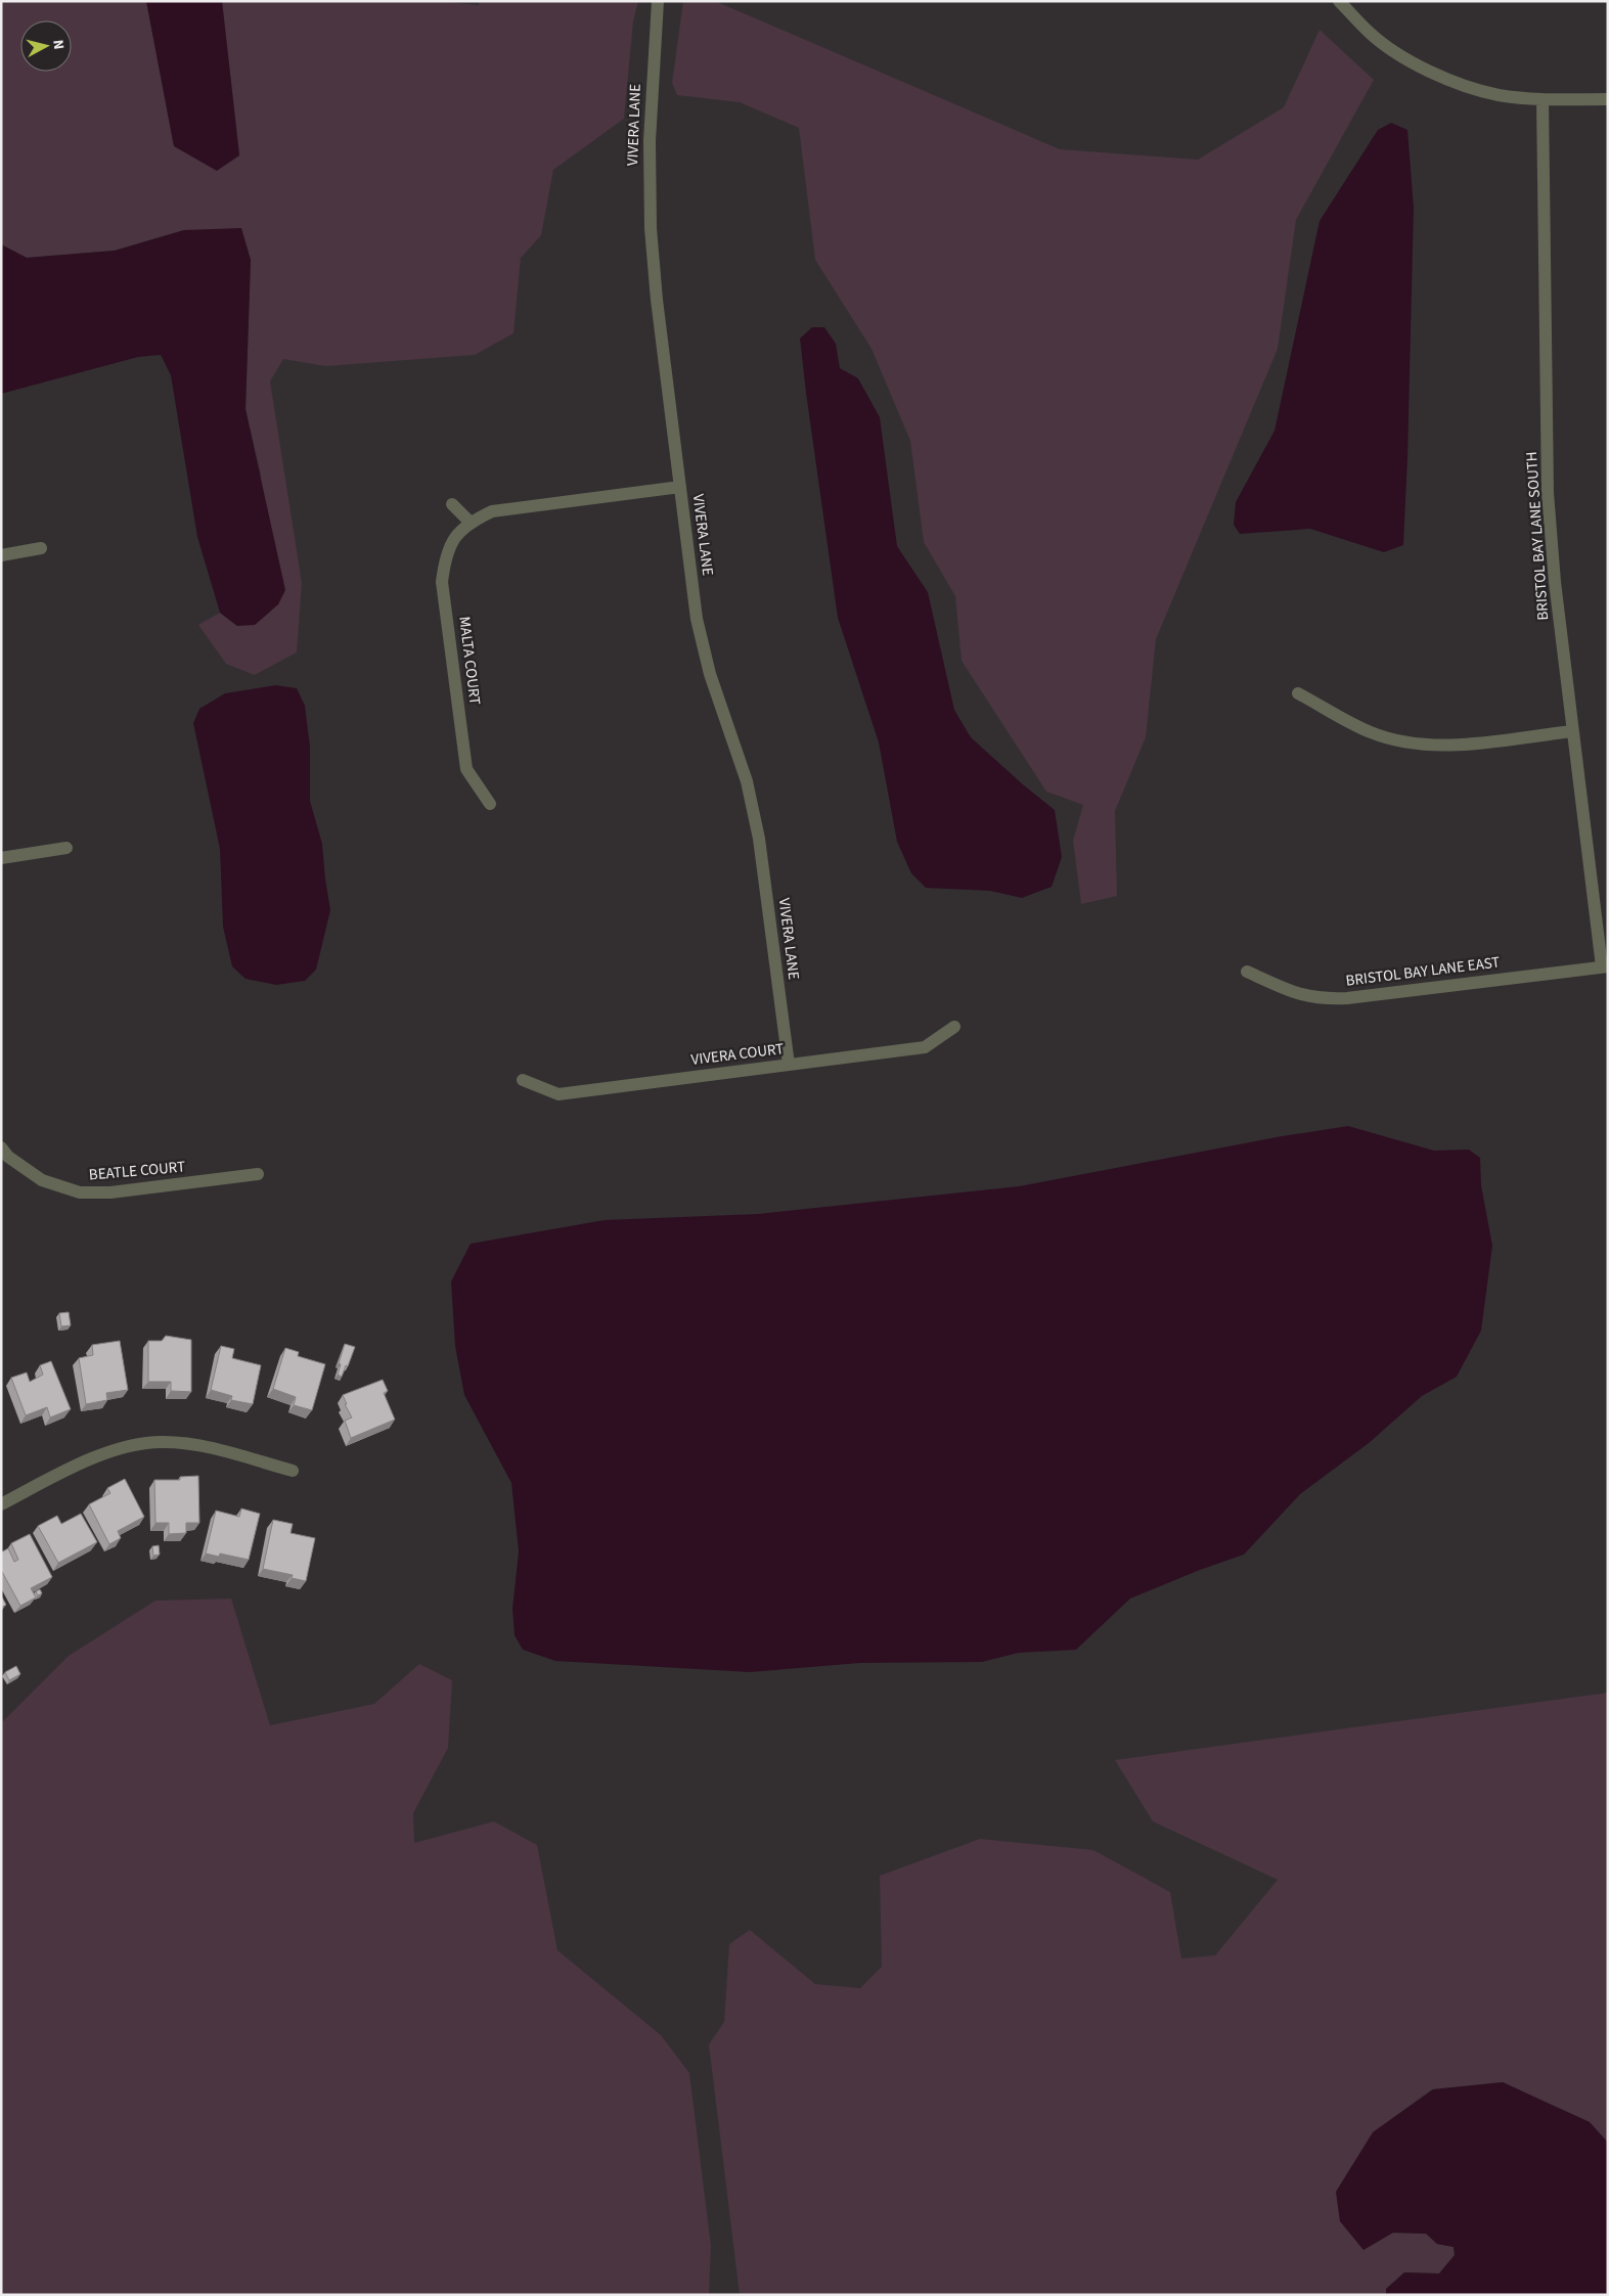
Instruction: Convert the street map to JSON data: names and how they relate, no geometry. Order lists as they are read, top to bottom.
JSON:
{
  "streets": {
    "street": [
      "VIVERA LANE",
      "BRISTOL BAY LANE SOUTH",
      "MALTA COURT",
      "BRISTOL BAY LANE EAST",
      "VIVERA COURT",
      "BEATLE COURT"
    ]
  },
  "crossings": [
    ["VIVERA LANE", "MALTA COURT"],
    ["VIVERA LANE", "VIVERA COURT"],
    ["BRISTOL BAY LANE SOUTH", "BRISTOL BAY LANE EAST"]
  ],
  "north": "right"
}
